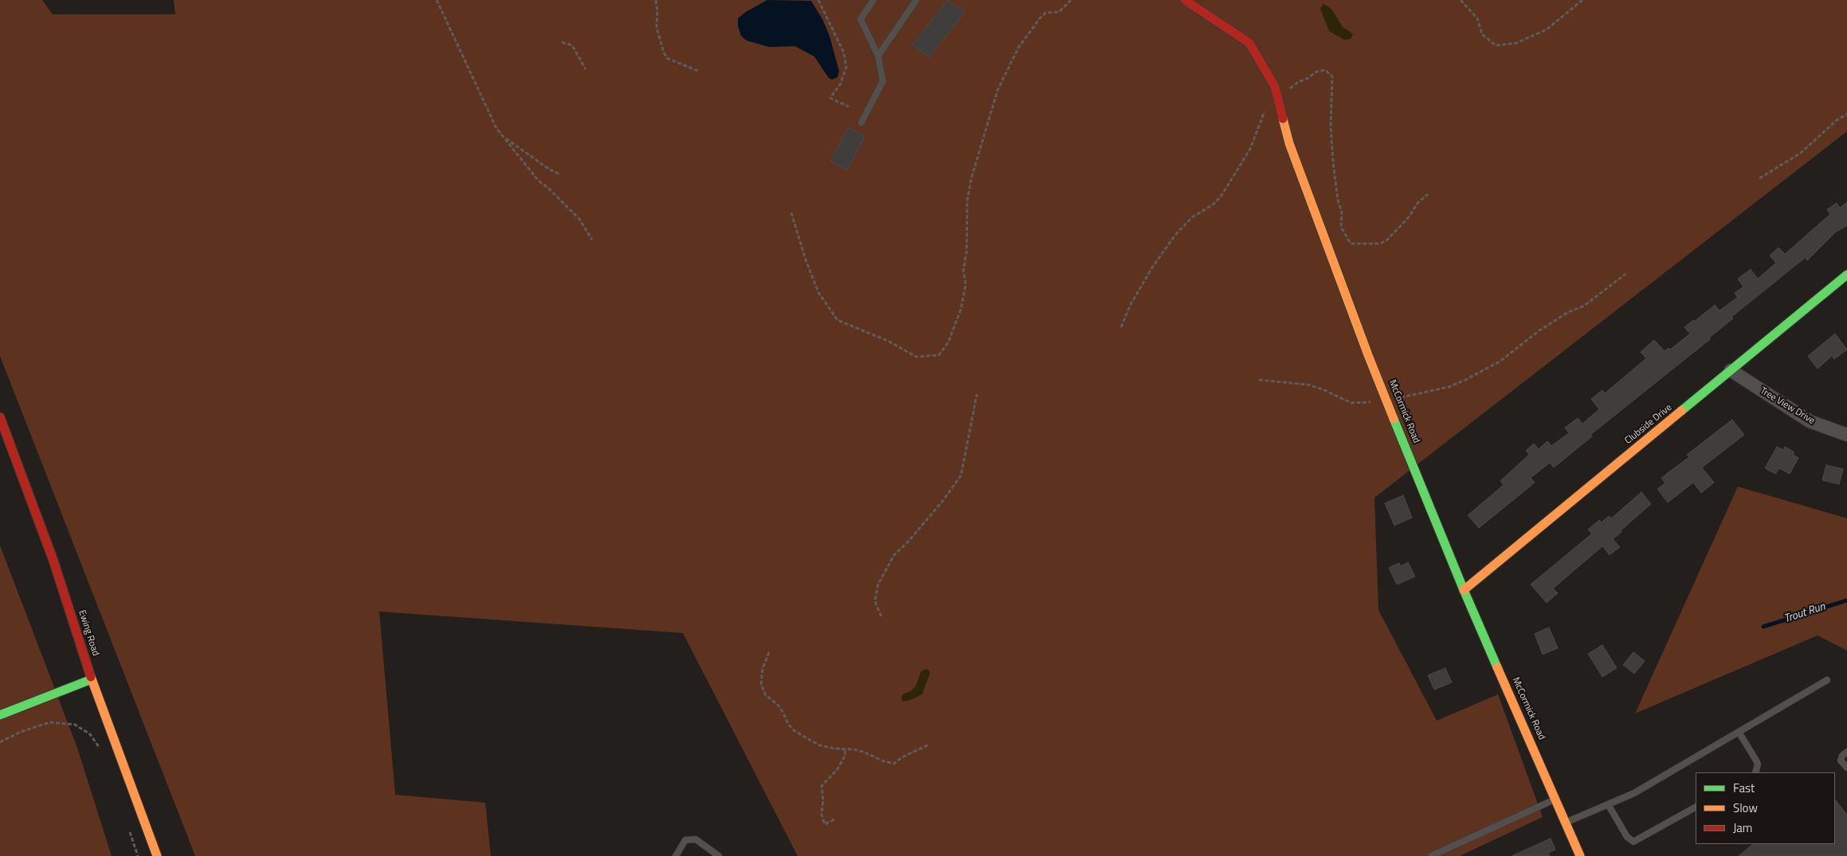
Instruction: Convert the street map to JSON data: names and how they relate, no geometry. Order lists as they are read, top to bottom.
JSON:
{
  "streets": {
    "street": [
      "Tree View Drive",
      "McCormick Road",
      "Clubside Drive",
      "Ewing Road"
    ]
  },
  "crossings": [
    ["Tree View Drive", "Clubside Drive"],
    ["McCormick Road", "Clubside Drive"]
  ],
  "water": ["Trout Run"],
  "legend": ["Fast", "Slow", "Jam"]
}
